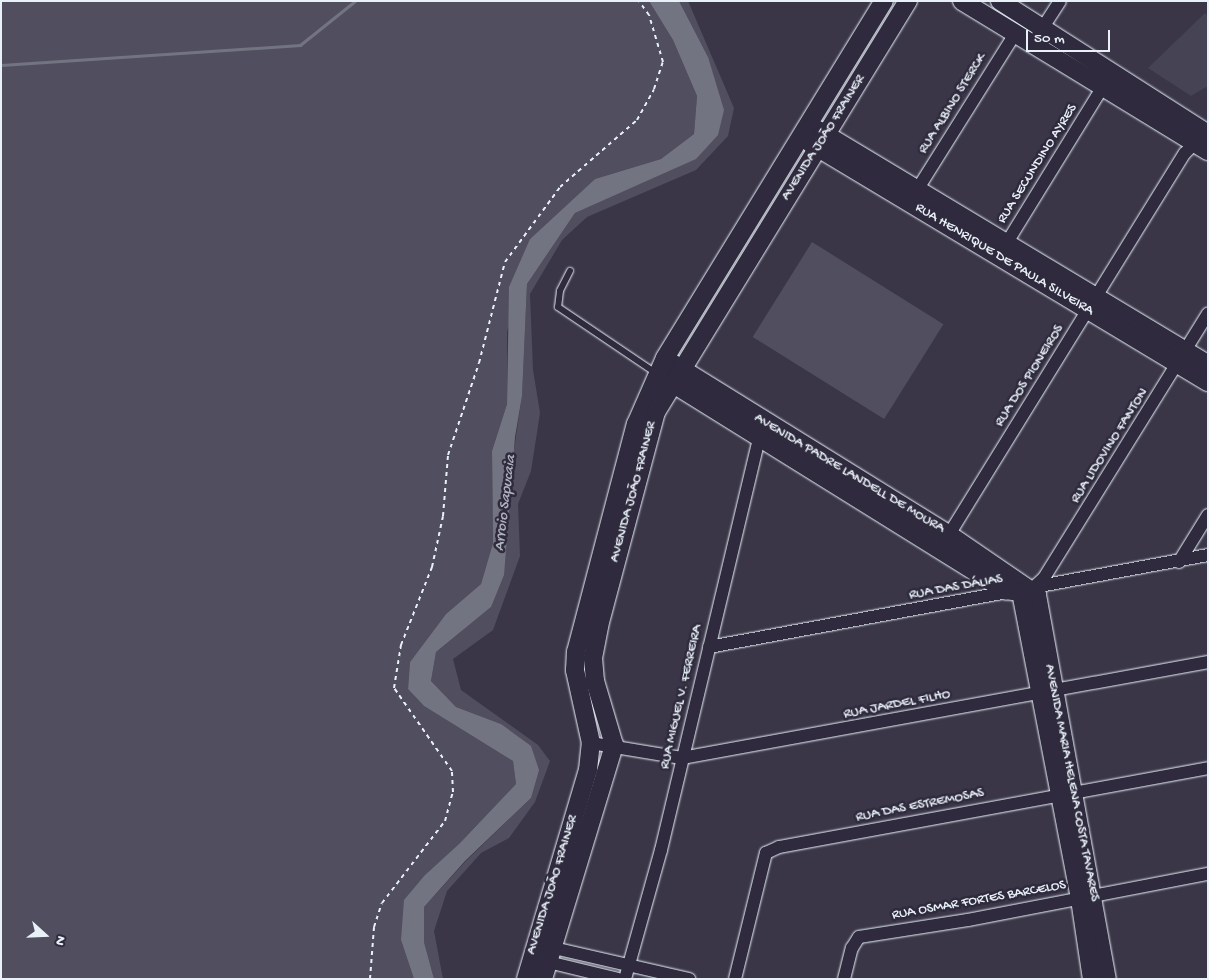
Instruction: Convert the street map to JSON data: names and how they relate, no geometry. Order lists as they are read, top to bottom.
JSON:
{
  "streets": {
    "street": [
      "RUA ALBINO STERCK",
      "AVENIDA JOÃO FRAINER",
      "RUA SECUNDINO AYRES",
      "RUA HENRIQUE DE PAULA SILVEIRA",
      "RUA DOS PIONEIROS",
      "RUA LIDOVINO FANTON",
      "AVENIDA PADRE LANDELL DE MOURA",
      "RUA DAS DÁLIAS",
      "RUA MIGUEL V. FERREIRA",
      "RUA JARDEL FILHO",
      "AVENIDA MARIA HELENA COSTA TAVARES",
      "RUA DAS ESTREMOSAS",
      "RUA OSMAR FORTES BARCELOS"
    ]
  },
  "crossings": [
    ["RUA ALBINO STERCK", "RUA HENRIQUE DE PAULA SILVEIRA"],
    ["AVENIDA JOÃO FRAINER", "RUA HENRIQUE DE PAULA SILVEIRA"],
    ["AVENIDA JOÃO FRAINER", "AVENIDA PADRE LANDELL DE MOURA"],
    ["AVENIDA JOÃO FRAINER", "RUA JARDEL FILHO"],
    ["RUA SECUNDINO AYRES", "RUA HENRIQUE DE PAULA SILVEIRA"],
    ["RUA HENRIQUE DE PAULA SILVEIRA", "RUA DOS PIONEIROS"],
    ["RUA HENRIQUE DE PAULA SILVEIRA", "RUA LIDOVINO FANTON"],
    ["RUA DOS PIONEIROS", "AVENIDA PADRE LANDELL DE MOURA"],
    ["RUA LIDOVINO FANTON", "AVENIDA PADRE LANDELL DE MOURA"],
    ["RUA LIDOVINO FANTON", "RUA DAS DÁLIAS"],
    ["RUA LIDOVINO FANTON", "AVENIDA MARIA HELENA COSTA TAVARES"],
    ["AVENIDA PADRE LANDELL DE MOURA", "RUA DAS DÁLIAS"],
    ["AVENIDA PADRE LANDELL DE MOURA", "RUA MIGUEL V. FERREIRA"],
    ["AVENIDA PADRE LANDELL DE MOURA", "AVENIDA MARIA HELENA COSTA TAVARES"],
    ["RUA DAS DÁLIAS", "RUA MIGUEL V. FERREIRA"],
    ["RUA DAS DÁLIAS", "AVENIDA MARIA HELENA COSTA TAVARES"],
    ["RUA MIGUEL V. FERREIRA", "RUA JARDEL FILHO"],
    ["RUA JARDEL FILHO", "AVENIDA MARIA HELENA COSTA TAVARES"],
    ["AVENIDA MARIA HELENA COSTA TAVARES", "RUA DAS ESTREMOSAS"],
    ["AVENIDA MARIA HELENA COSTA TAVARES", "RUA OSMAR FORTES BARCELOS"]
  ],
  "water": ["Arroio Sapucaia"],
  "scale_bar": "50 m",
  "north": "right"
}
